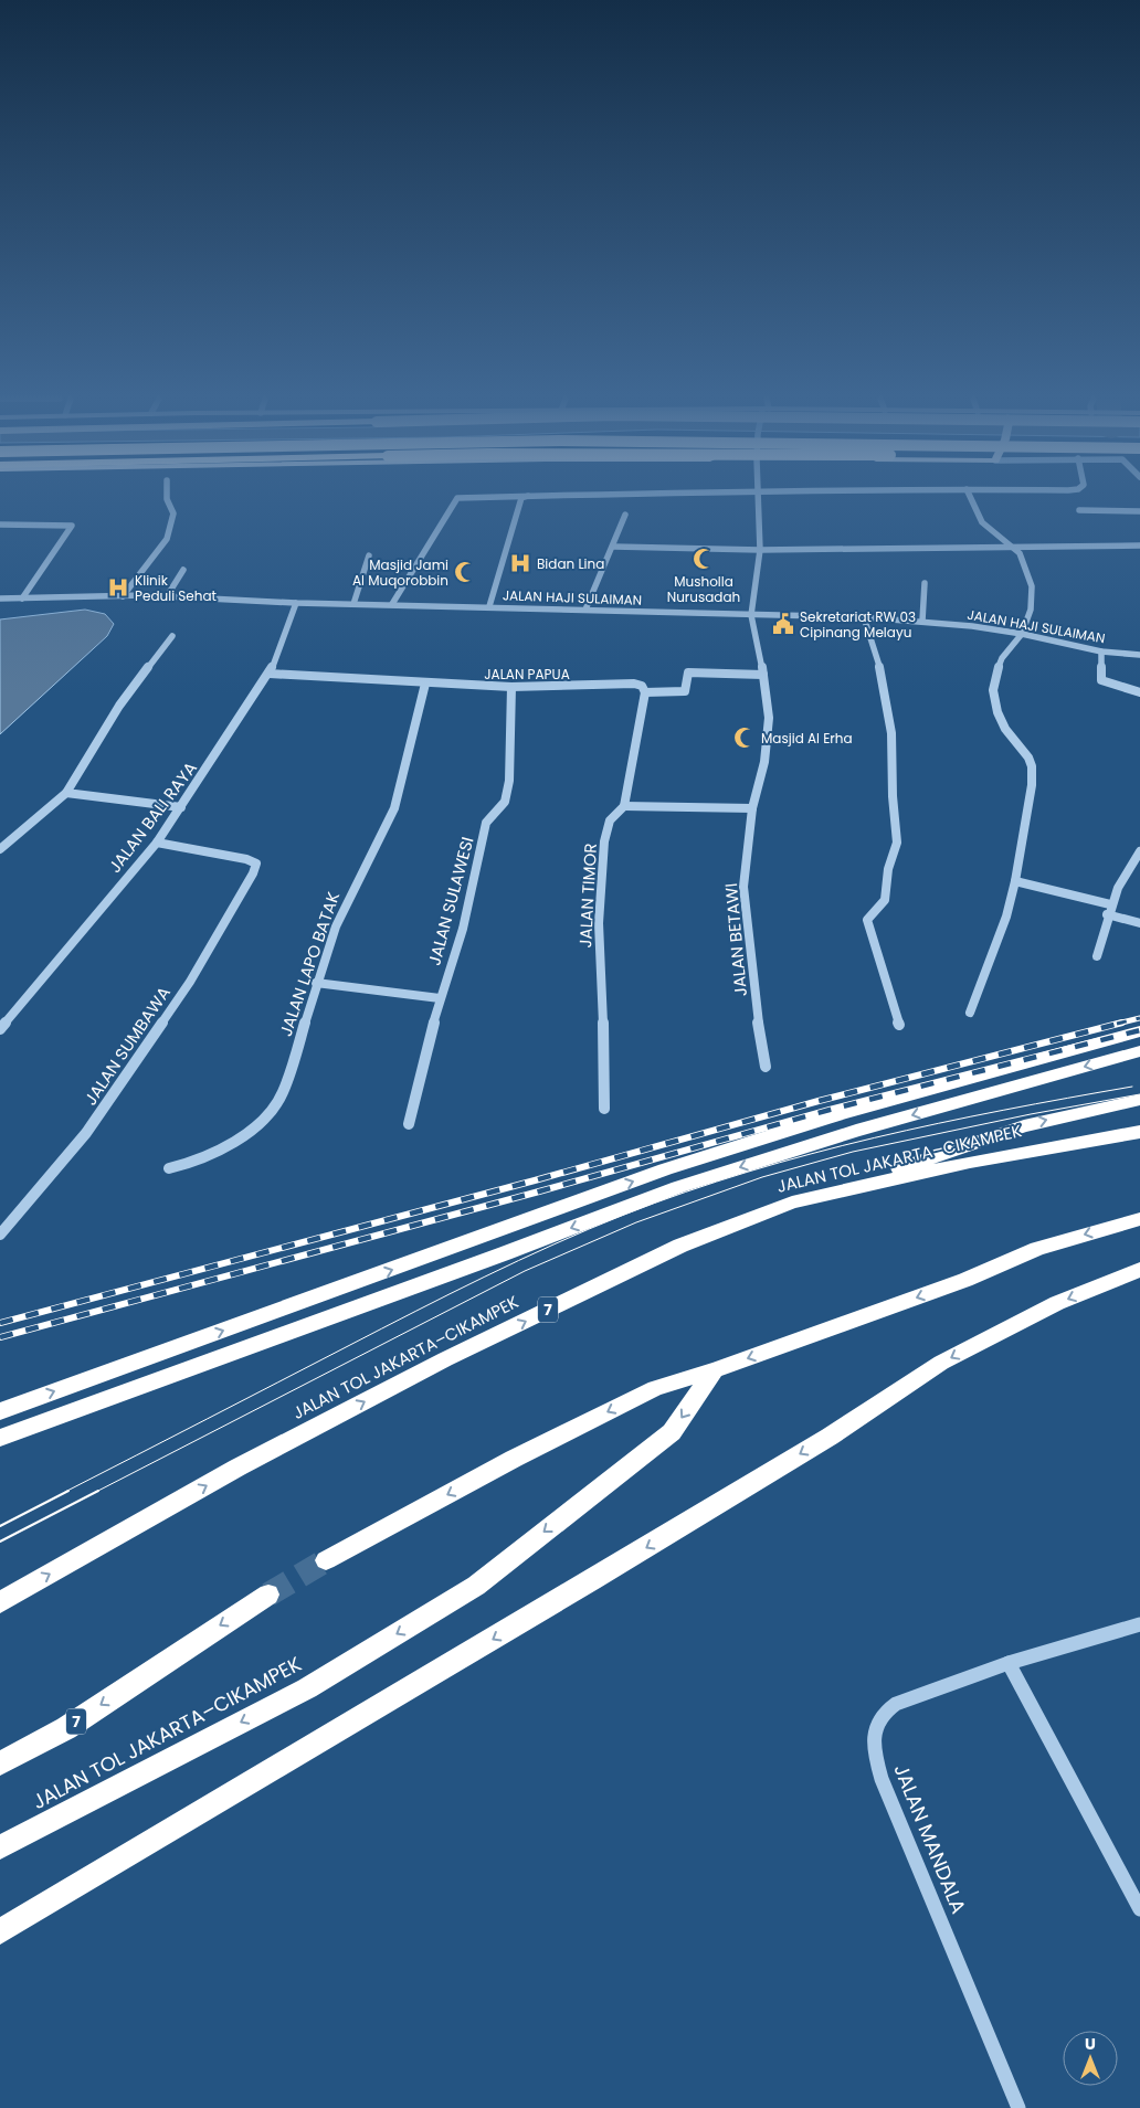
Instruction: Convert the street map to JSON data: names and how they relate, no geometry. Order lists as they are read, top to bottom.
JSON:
{
  "streets": {
    "highway": ["JALAN TOL JAKARTA–CIKAMPEK", "7"],
    "street": [
      "JALAN HAJI SULAIMAN",
      "JALAN PAPUA",
      "JALAN BALI RAYA",
      "JALAN TIMOR",
      "JALAN SULAWESI",
      "JALAN BETAWI",
      "JALAN LAPO BATAK",
      "JALAN SUMBAWA",
      "JALAN MANDALA"
    ]
  },
  "crossings": [
    ["JALAN HAJI SULAIMAN", "JALAN BALI RAYA"],
    ["JALAN HAJI SULAIMAN", "JALAN BETAWI"],
    ["JALAN PAPUA", "JALAN BALI RAYA"],
    ["JALAN PAPUA", "JALAN TIMOR"],
    ["JALAN PAPUA", "JALAN SULAWESI"],
    ["JALAN PAPUA", "JALAN BETAWI"],
    ["JALAN PAPUA", "JALAN LAPO BATAK"],
    ["JALAN BALI RAYA", "JALAN SUMBAWA"]
  ],
  "places": {
    "mosque": ["Musholla Nurusadah", "Masjid Jami Al Muqorobbin", "Masjid Al Erha"],
    "hospital": ["Bidan Lina", "Klinik Peduli Sehat"],
    "public building": ["Sekretariat RW 03 Cipinang Melayu"]
  },
  "north": "top"
}
